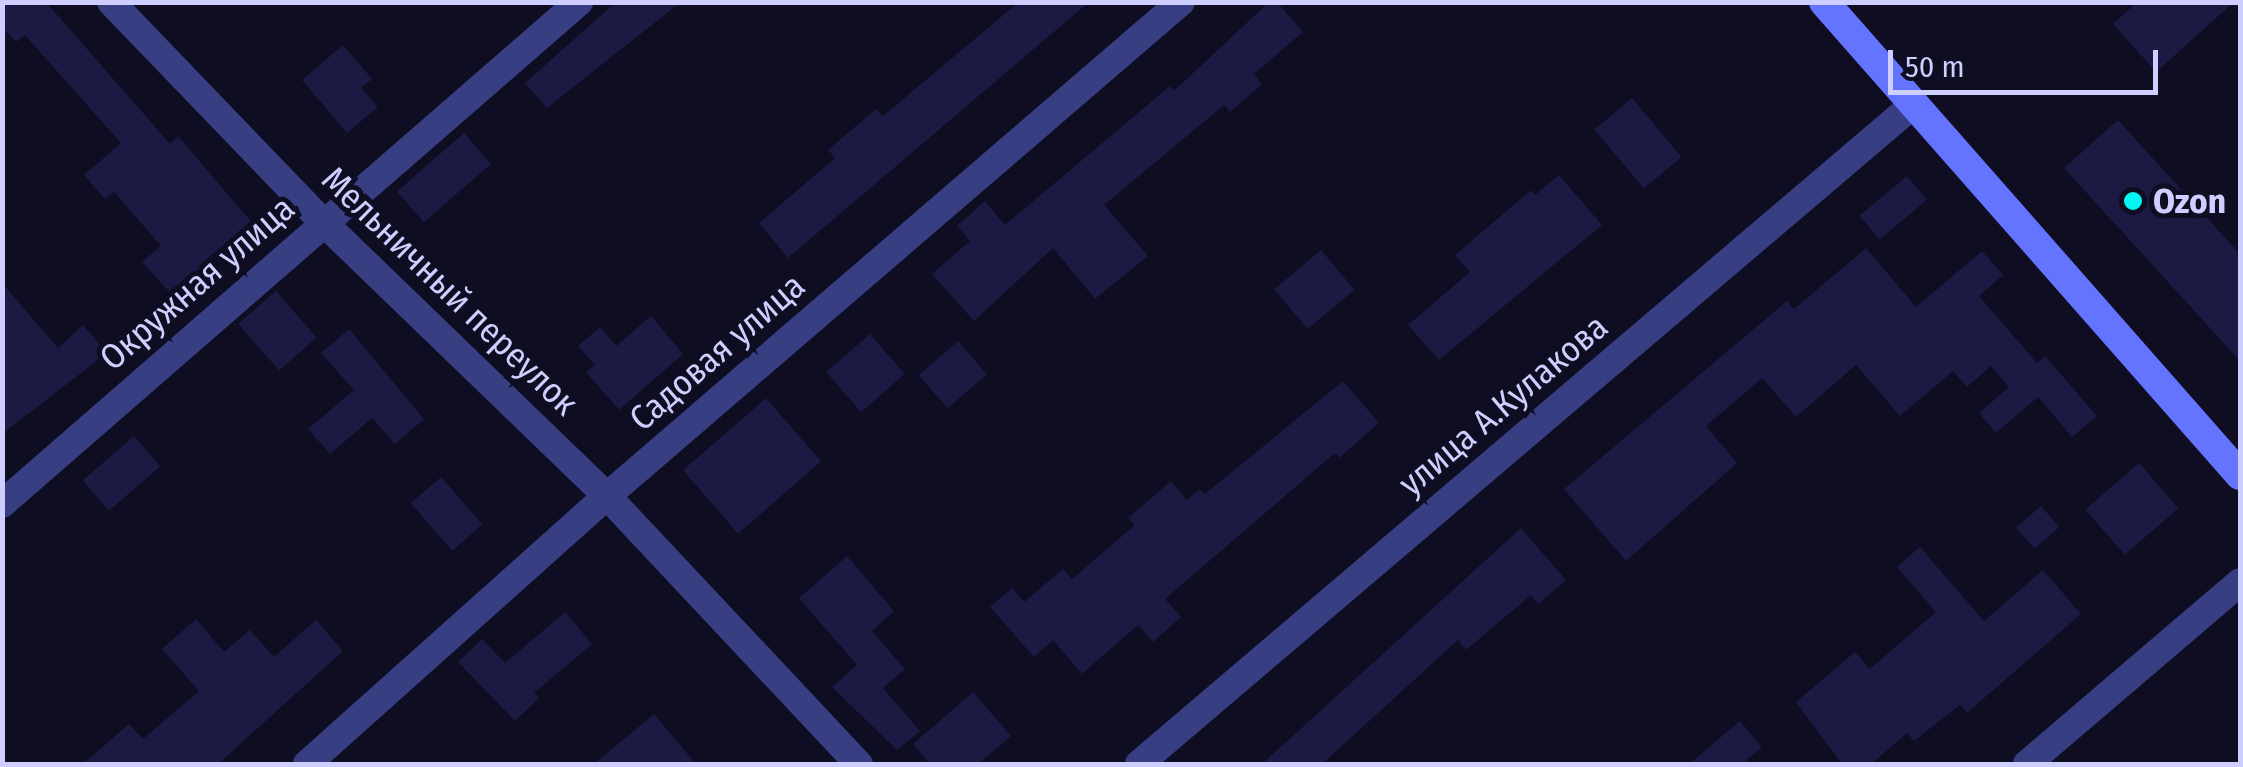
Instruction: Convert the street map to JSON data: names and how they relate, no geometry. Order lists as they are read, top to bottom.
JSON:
{
  "streets": {
    "street": [
      "Окружная улица",
      "Мельничный переулок",
      "Садовая улица",
      "улица А.Кулакова"
    ]
  },
  "crossings": [
    ["Окружная улица", "Мельничный переулок"],
    ["Мельничный переулок", "Садовая улица"]
  ],
  "places": ["Ozon"],
  "scale_bar": "50 m"
}
